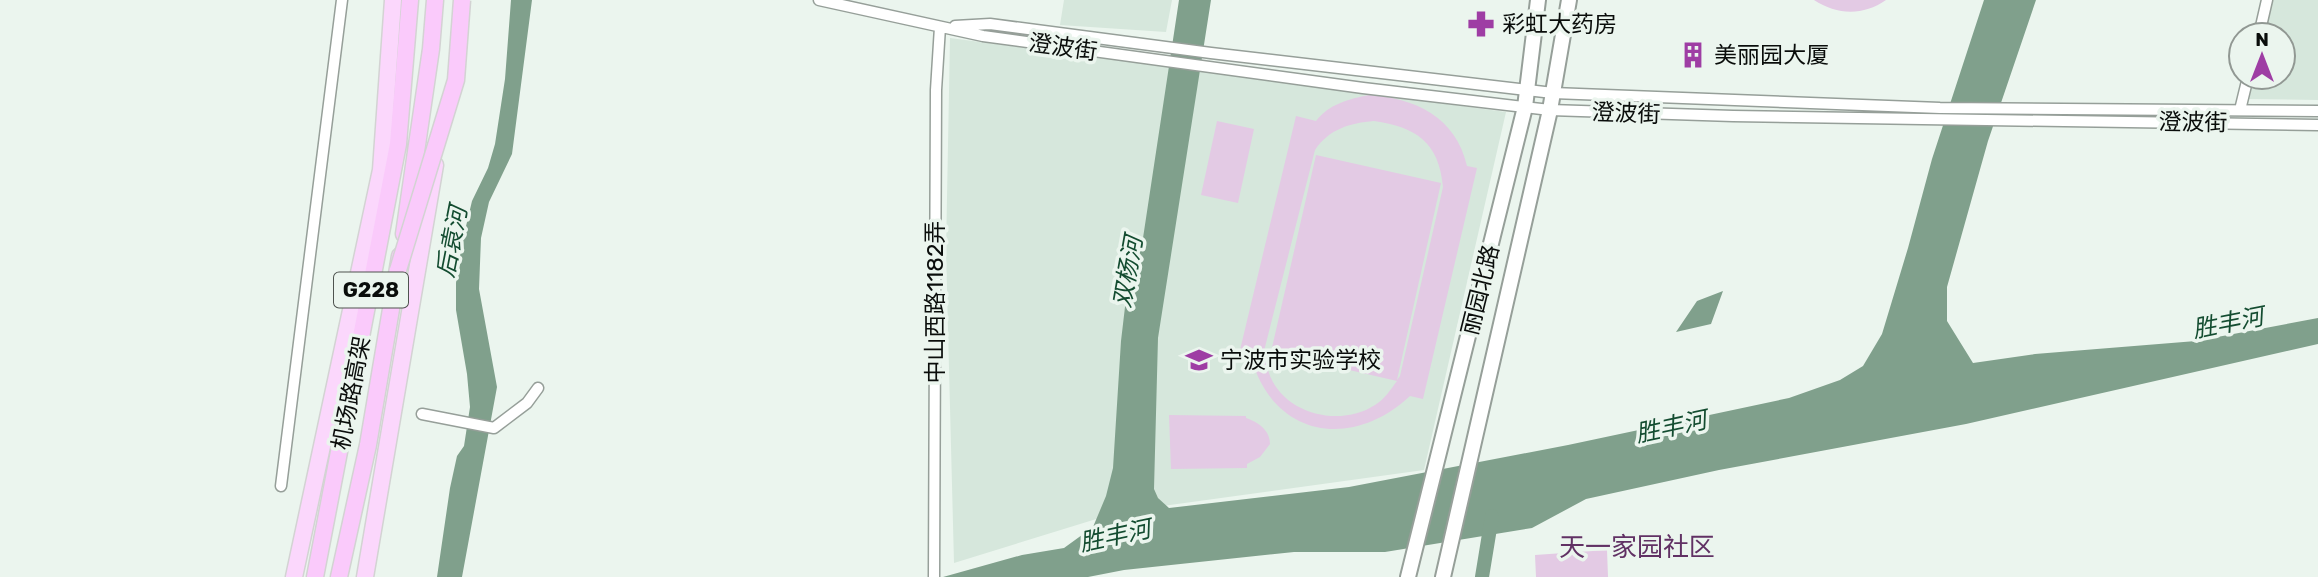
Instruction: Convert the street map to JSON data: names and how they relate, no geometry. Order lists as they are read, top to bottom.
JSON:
{
  "streets": {
    "highway": ["G228", "机场路高架"],
    "main road": ["丽园北路"],
    "street": ["澄波街", "中山西路1182弄"]
  },
  "crossings": [
    ["澄波街", "丽园北路"],
    ["澄波街", "中山西路1182弄"]
  ],
  "districts": ["天一家园社区"],
  "water": ["后袁河", "双杨河", "胜丰河"],
  "places": {
    "pharmacy": ["彩虹大药房"],
    "building": ["美丽园大厦"],
    "school or university": ["宁波市实验学校"]
  },
  "north": "top"
}
